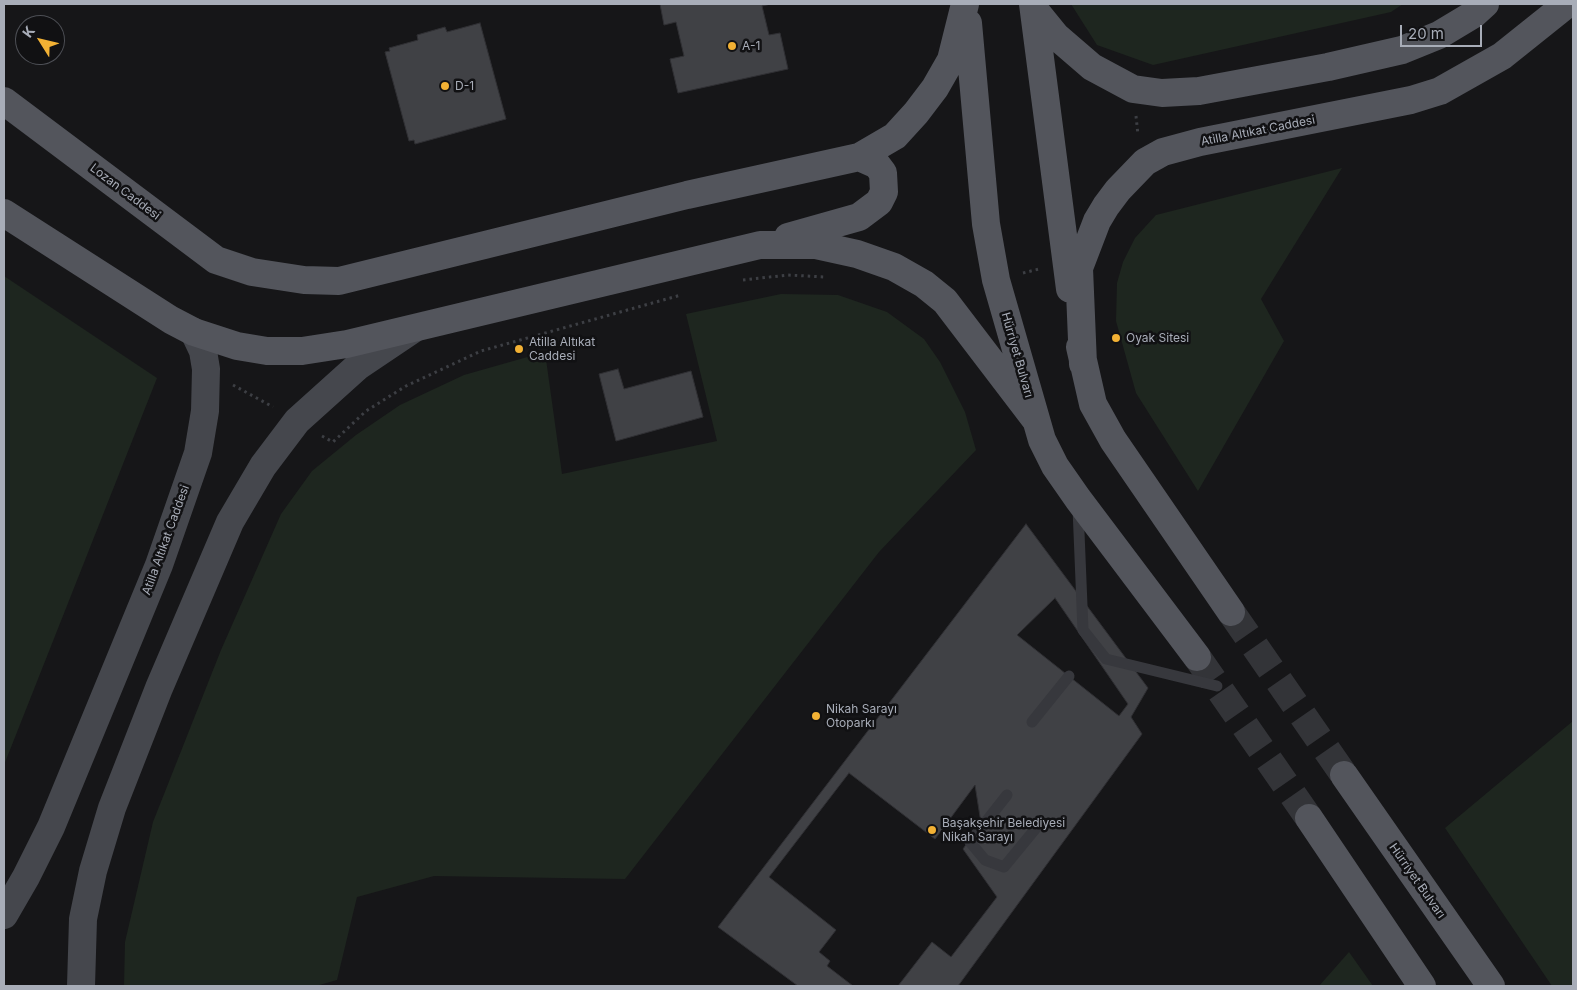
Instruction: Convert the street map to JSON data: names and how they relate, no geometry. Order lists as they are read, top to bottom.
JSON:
{
  "streets": {
    "main road": ["Atilla Altıkat Caddesi", "Lozan Caddesi", "Hürriyet Bulvarı"]
  },
  "places": [
    "A-1",
    "D-1",
    "Oyak Sitesi",
    "Atilla Altıkat Caddesi",
    "Nikah Sarayı Otoparkı",
    "Başakşehir Belediyesi Nikah Sarayı"
  ],
  "scale_bar": "20 m",
  "north": "top left"
}
